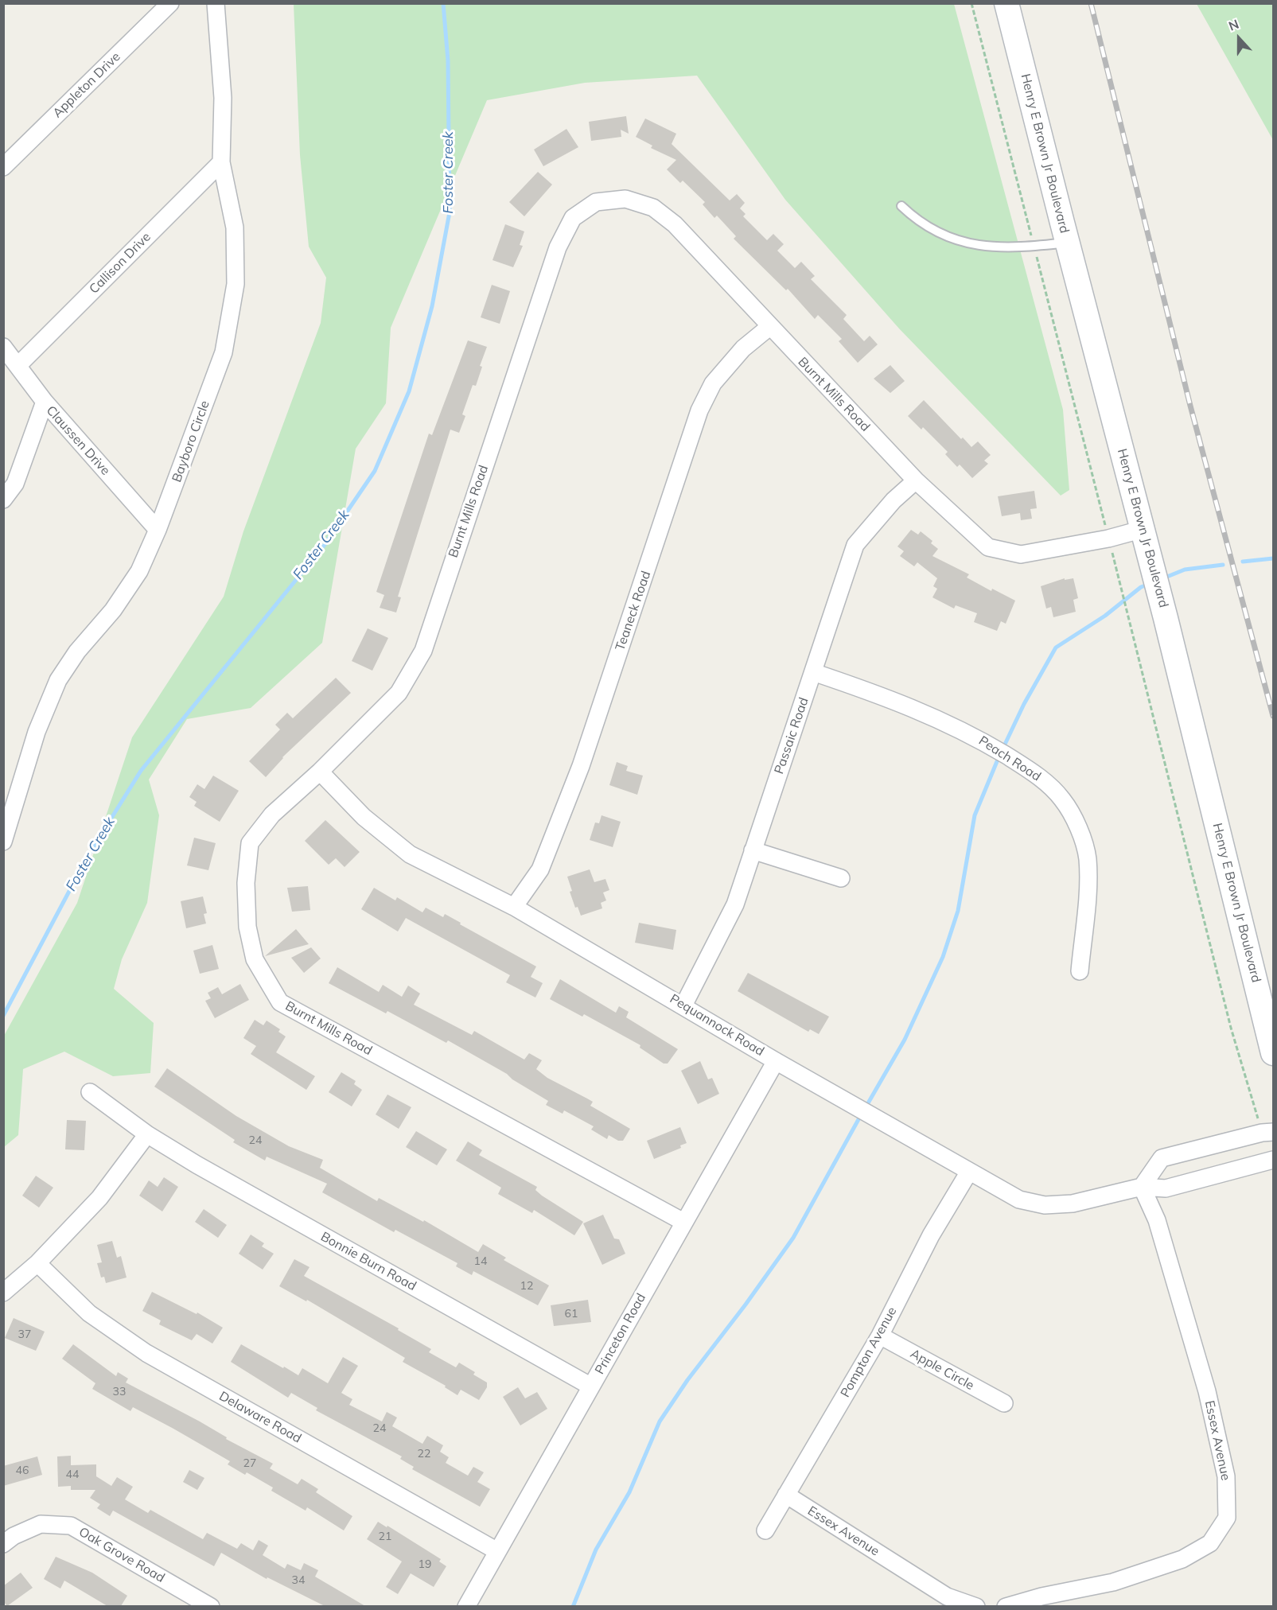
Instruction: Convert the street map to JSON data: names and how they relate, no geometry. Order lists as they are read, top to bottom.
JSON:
{
  "streets": {
    "main road": ["Henry E Brown Jr Boulevard"],
    "street": [
      "Appleton Drive",
      "Callison Drive",
      "Burnt Mills Road",
      "Claussen Drive",
      "Bayboro Circle",
      "Teaneck Road",
      "Passaic Road",
      "Peach Road",
      "Pequannock Road",
      "Bonnie Burn Road",
      "Princeton Road",
      "Pompton Avenue",
      "Apple Circle",
      "Delaware Road",
      "Essex Avenue",
      "Oak Grove Road"
    ]
  },
  "crossings": [
    ["Henry E Brown Jr Boulevard", "Burnt Mills Road"],
    ["Callison Drive", "Claussen Drive"],
    ["Callison Drive", "Bayboro Circle"],
    ["Burnt Mills Road", "Teaneck Road"],
    ["Burnt Mills Road", "Passaic Road"],
    ["Burnt Mills Road", "Pequannock Road"],
    ["Burnt Mills Road", "Princeton Road"],
    ["Claussen Drive", "Bayboro Circle"],
    ["Teaneck Road", "Pequannock Road"],
    ["Passaic Road", "Peach Road"],
    ["Passaic Road", "Pequannock Road"],
    ["Pequannock Road", "Princeton Road"],
    ["Pequannock Road", "Pompton Avenue"],
    ["Pequannock Road", "Essex Avenue"],
    ["Bonnie Burn Road", "Princeton Road"],
    ["Princeton Road", "Delaware Road"],
    ["Pompton Avenue", "Apple Circle"],
    ["Pompton Avenue", "Essex Avenue"]
  ],
  "water": ["Foster Creek"],
  "house_numbers": [
    "24",
    "14",
    "12",
    "61",
    "37",
    "33",
    "24",
    "22",
    "27",
    "46",
    "44",
    "21",
    "19",
    "34"
  ],
  "north": "top"
}
